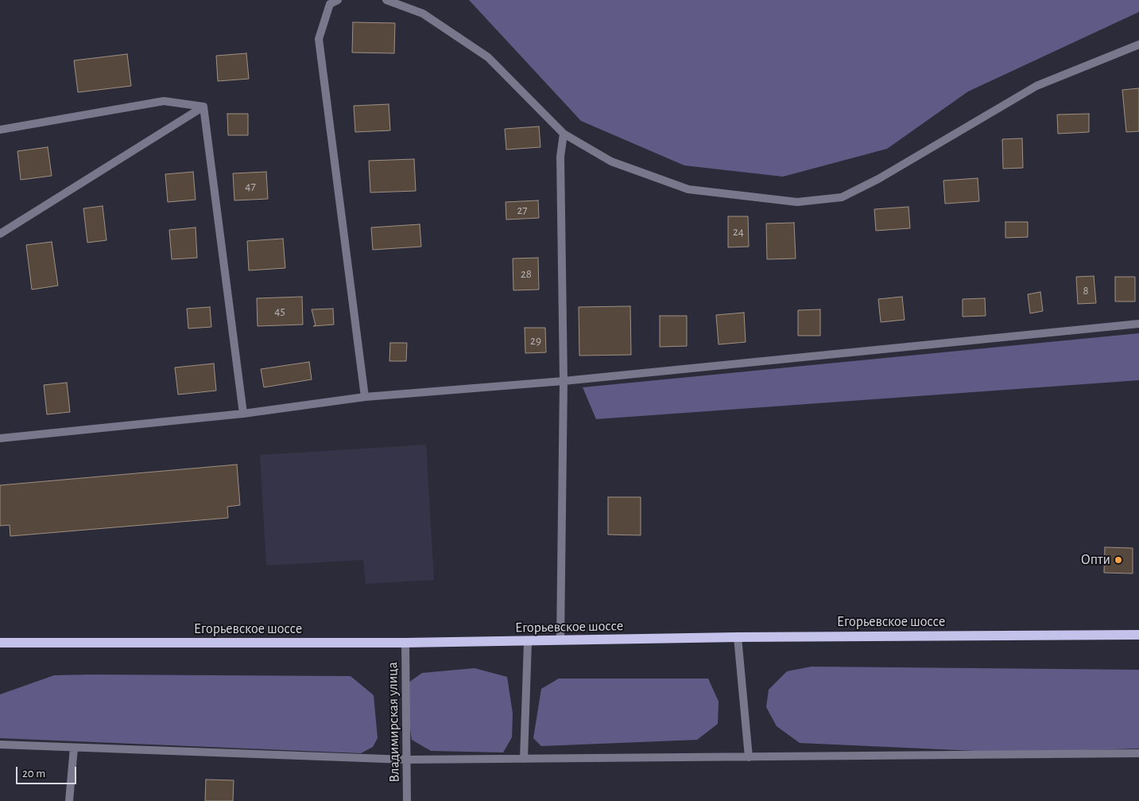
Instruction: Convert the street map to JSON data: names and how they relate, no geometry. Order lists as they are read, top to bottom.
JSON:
{
  "streets": {
    "main road": ["Егорьевское шоссе"],
    "street": ["Владимирская улица"]
  },
  "crossings": [
    ["Егорьевское шоссе", "Владимирская улица"]
  ],
  "places": ["Опти"],
  "house_numbers": [
    "47",
    "27",
    "24",
    "28",
    "8",
    "45",
    "29"
  ],
  "scale_bar": "20 m"
}
